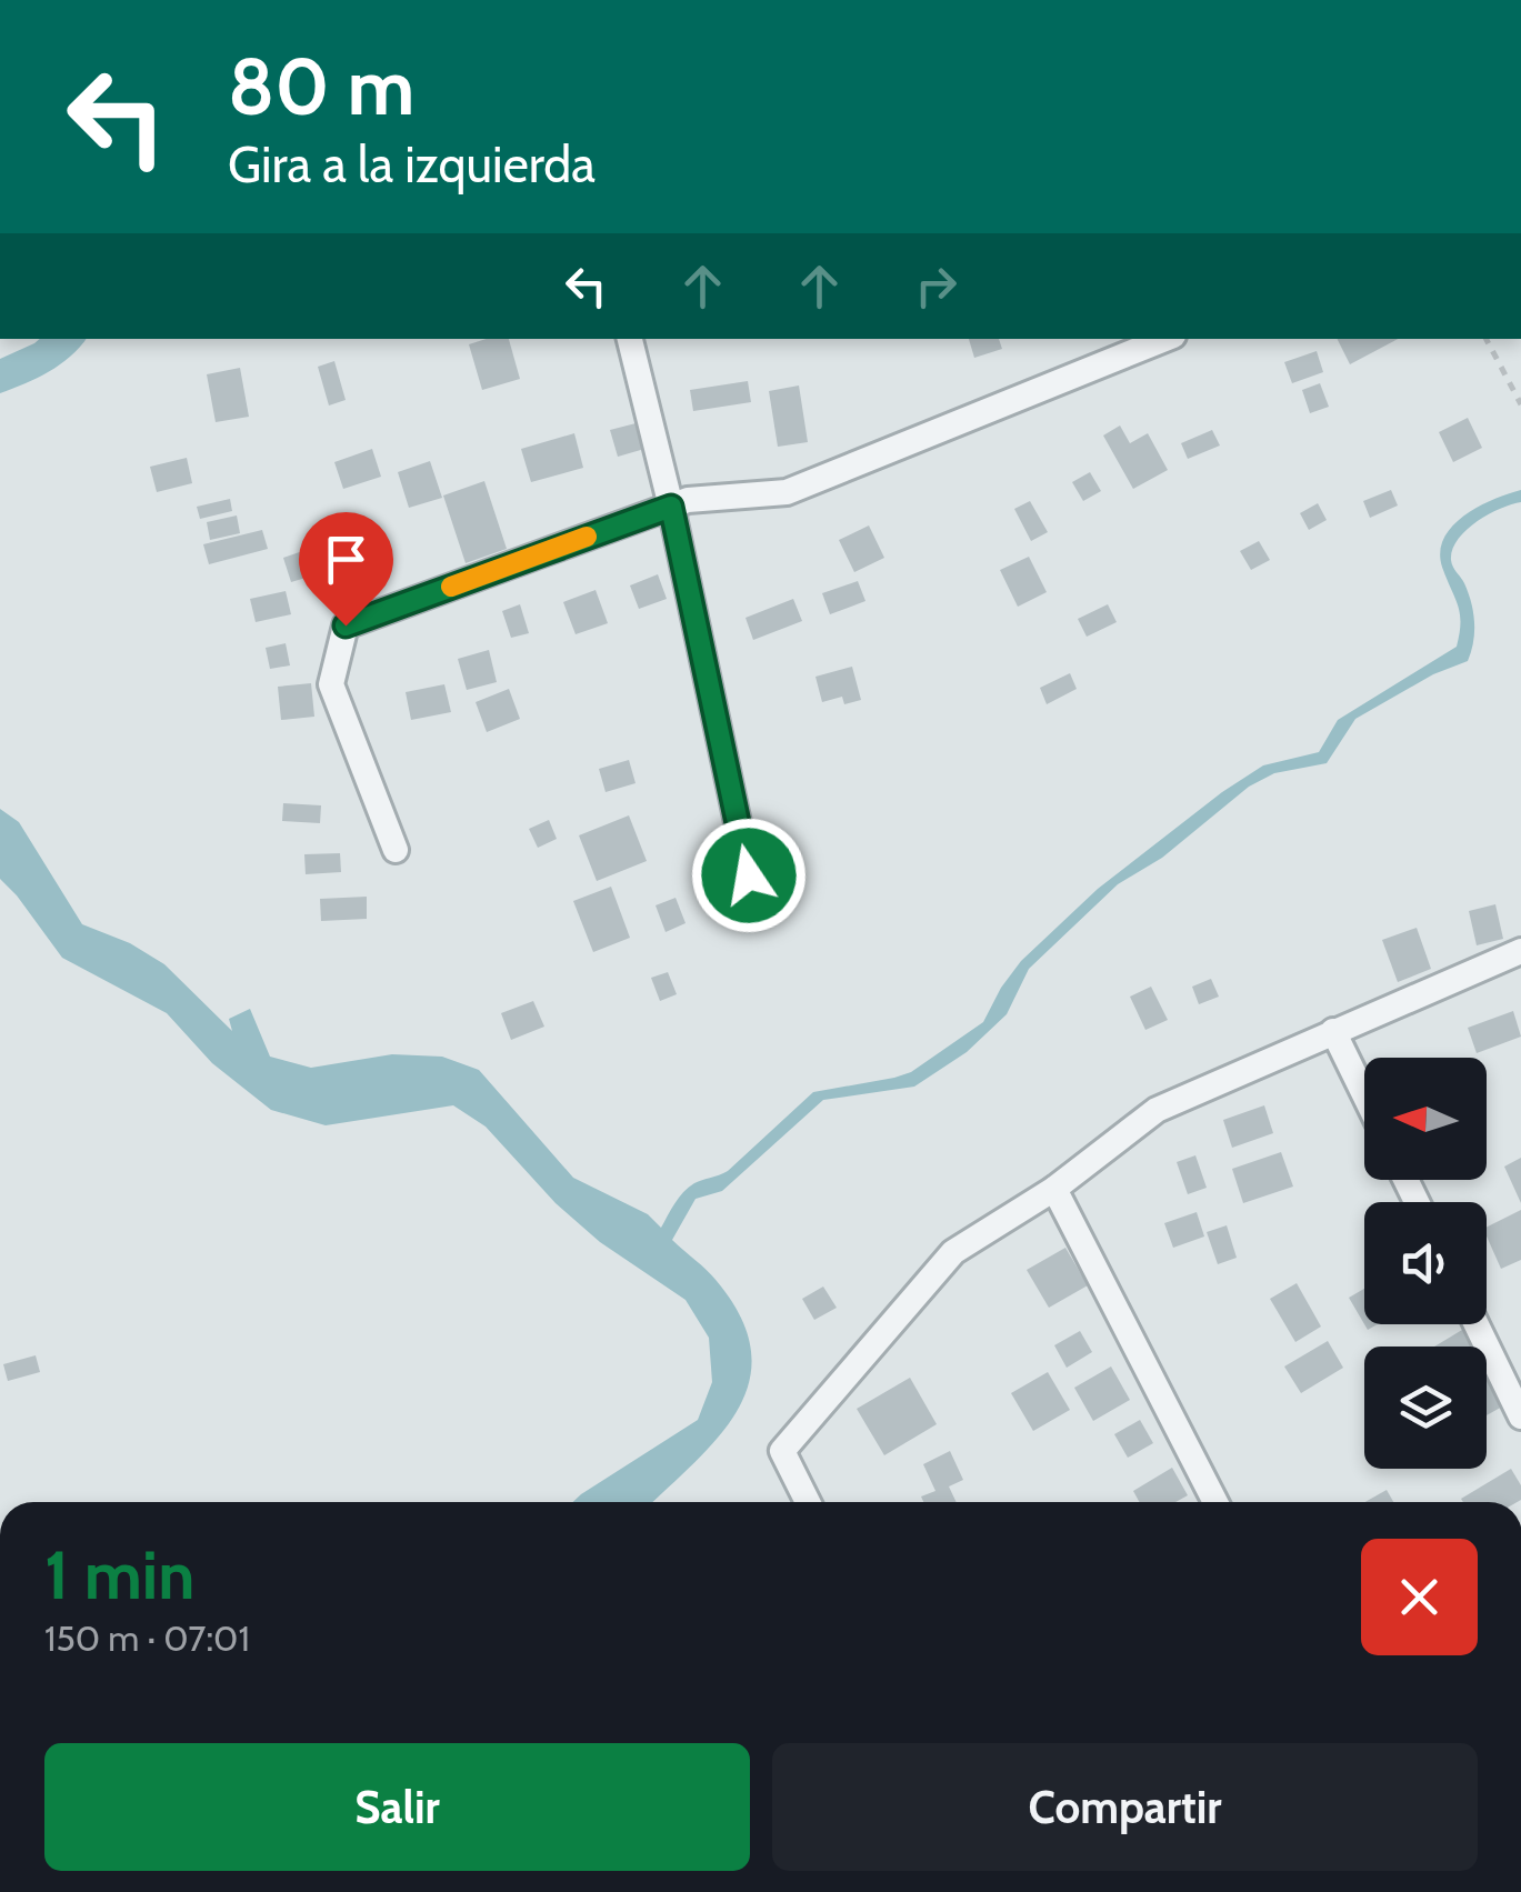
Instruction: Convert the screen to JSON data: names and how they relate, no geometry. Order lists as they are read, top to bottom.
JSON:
{
  "north": "left",
  "page": {
    "turn": ["80 m", "Gira a la izquierda"],
    "heading": ["1 min", "150 m · 07:01"],
    "buttons": ["Salir", "Compartir"]
  }
}
